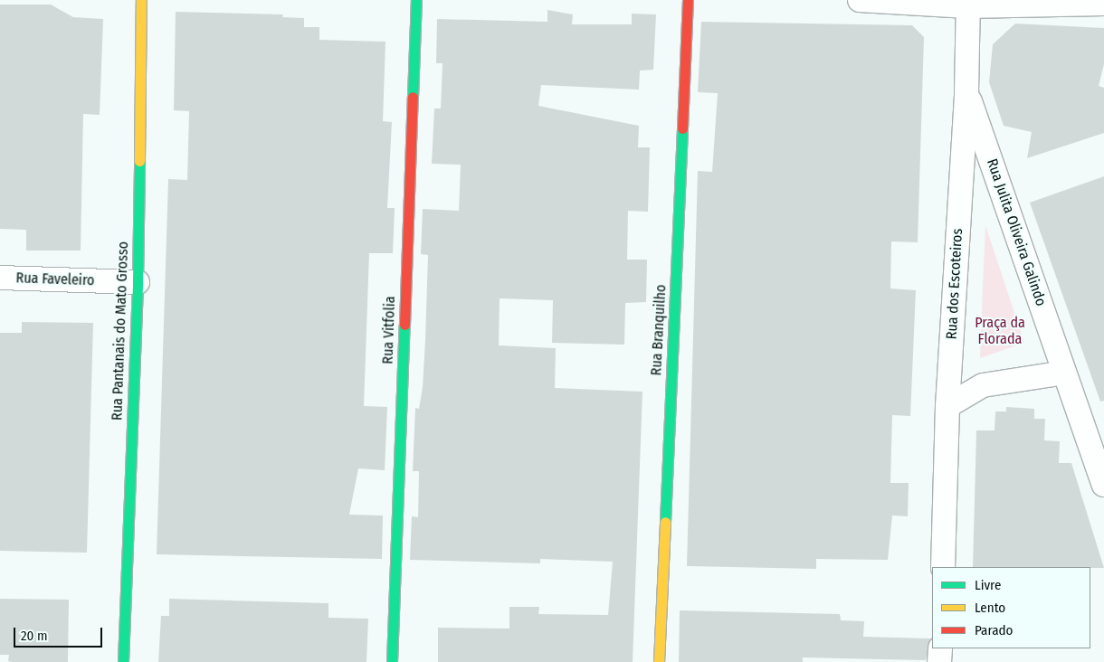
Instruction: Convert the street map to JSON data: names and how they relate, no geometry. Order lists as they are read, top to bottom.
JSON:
{
  "streets": {
    "street": [
      "Rua Julita Oliveira Galindo",
      "Rua Faveleiro",
      "Rua dos Escoteiros",
      "Rua Vitfolia",
      "Rua Branquilho",
      "Rua Pantanais do Mato Grosso"
    ]
  },
  "crossings": [
    ["Rua Julita Oliveira Galindo", "Rua dos Escoteiros"],
    ["Rua Faveleiro", "Rua Pantanais do Mato Grosso"]
  ],
  "parks": ["Praça da Florada"],
  "legend": ["Livre", "Lento", "Parado"],
  "scale_bar": "20 m"
}
